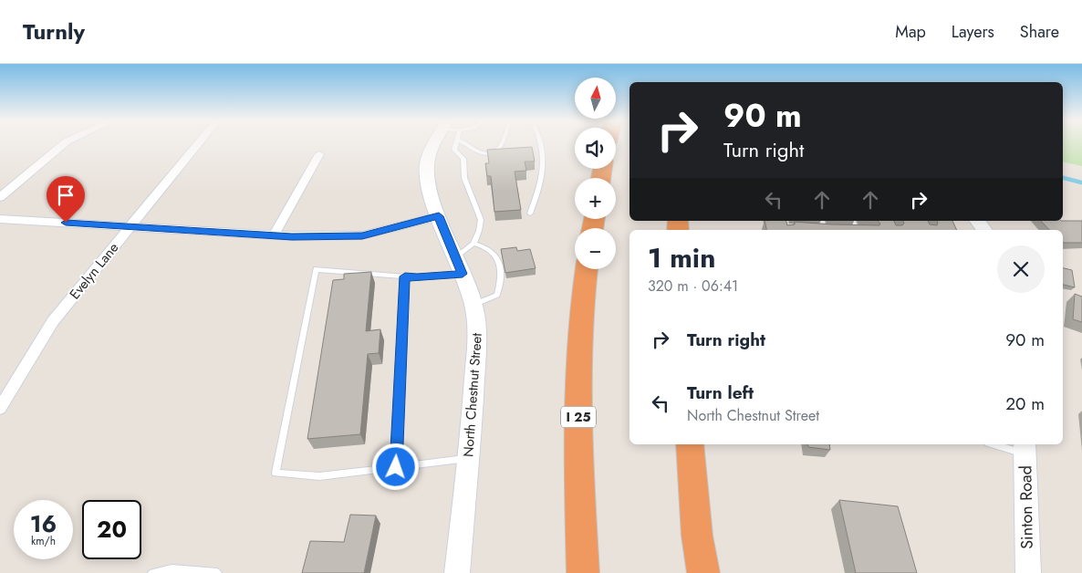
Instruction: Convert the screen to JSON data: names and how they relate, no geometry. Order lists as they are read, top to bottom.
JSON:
{
  "streets": {
    "highway": ["I 25"],
    "main road": ["North Chestnut Street", "Sinton Road"],
    "street": ["Evelyn Lane"]
  },
  "north": "top",
  "page": {
    "header": "Turnly",
    "nav": ["Map", "Layers", "Share"],
    "map_buttons": ["+", "−"],
    "turn": ["90 m", "Turn right"],
    "heading": ["1 min", "320 m · 06:41"],
    "list": [
      {
        "name": "Turn right",
        "value": "90 m"
      },
      {
        "name": "Turn left",
        "note": "North Chestnut Street",
        "value": "20 m"
      }
    ],
    "speed": "16 km/h",
    "limit": "20"
  }
}
